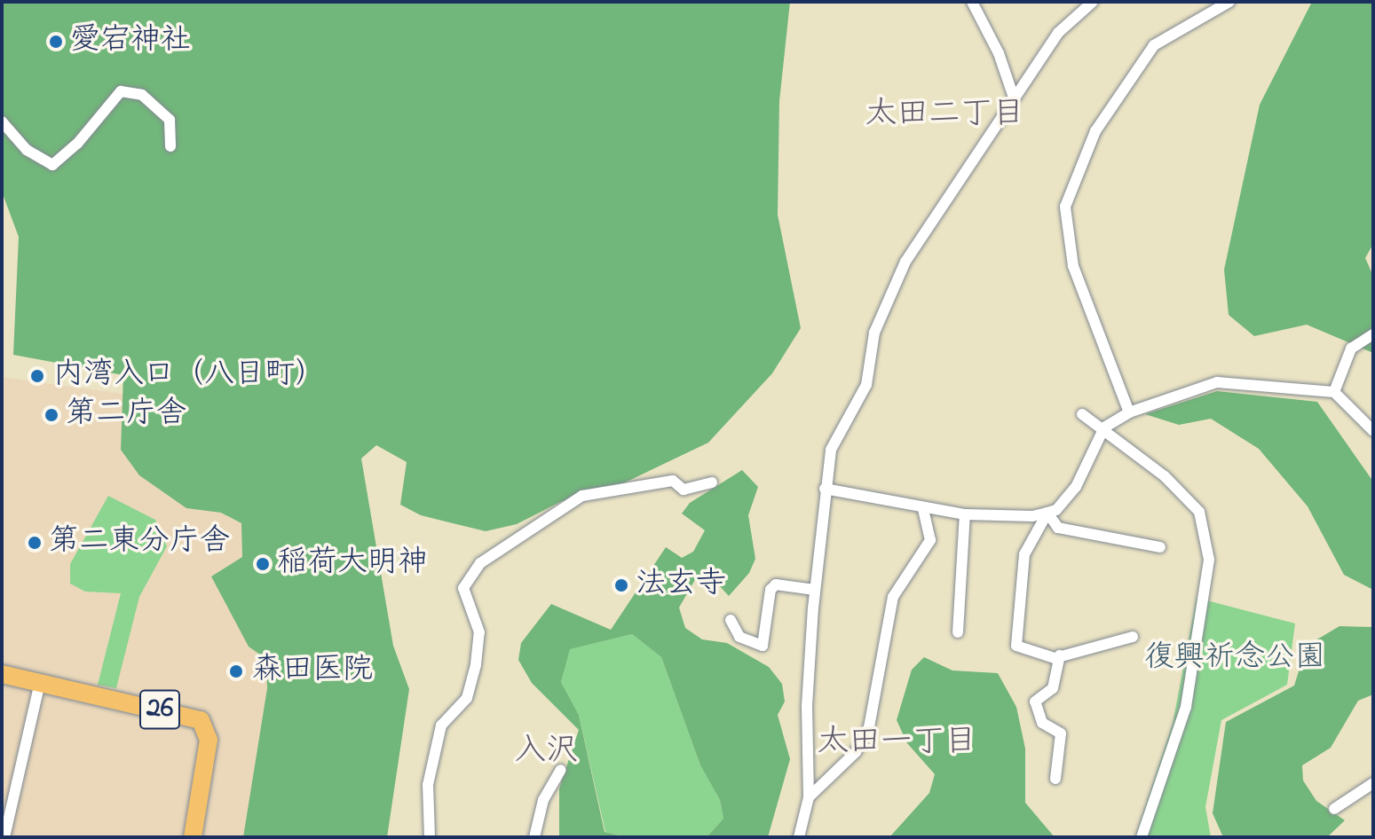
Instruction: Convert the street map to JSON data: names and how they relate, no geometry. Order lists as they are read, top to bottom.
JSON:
{
  "streets": {
    "main road": ["26"]
  },
  "districts": ["太田二丁目", "太田一丁目", "入沢"],
  "parks": ["復興祈念公園"],
  "places": [
    "愛宕神社",
    "内湾入口（八日町）",
    "第二庁舎",
    "第二東分庁舎",
    "稲荷大明神",
    "法玄寺",
    "森田医院"
  ]
}
